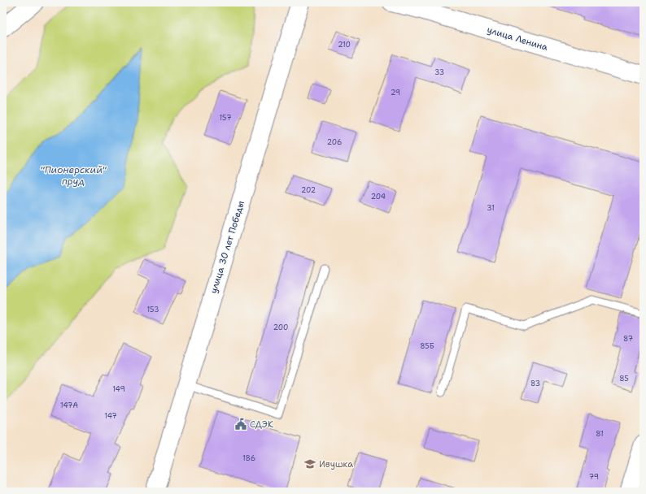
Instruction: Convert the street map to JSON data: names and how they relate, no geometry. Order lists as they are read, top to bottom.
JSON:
{
  "streets": {
    "main road": ["улица Ленина", "улица 30 лет Победы"]
  },
  "water": ["\"Пионерский\" пруд"],
  "places": {
    "public building": ["СДЭК"],
    "school or university": ["Ивушка"]
  },
  "house_numbers": [
    "210",
    "33",
    "29",
    "157",
    "206",
    "202",
    "204",
    "31",
    "153",
    "200",
    "87",
    "85Б",
    "85",
    "83",
    "149",
    "147А",
    "147",
    "81",
    "186",
    "79"
  ]
}
